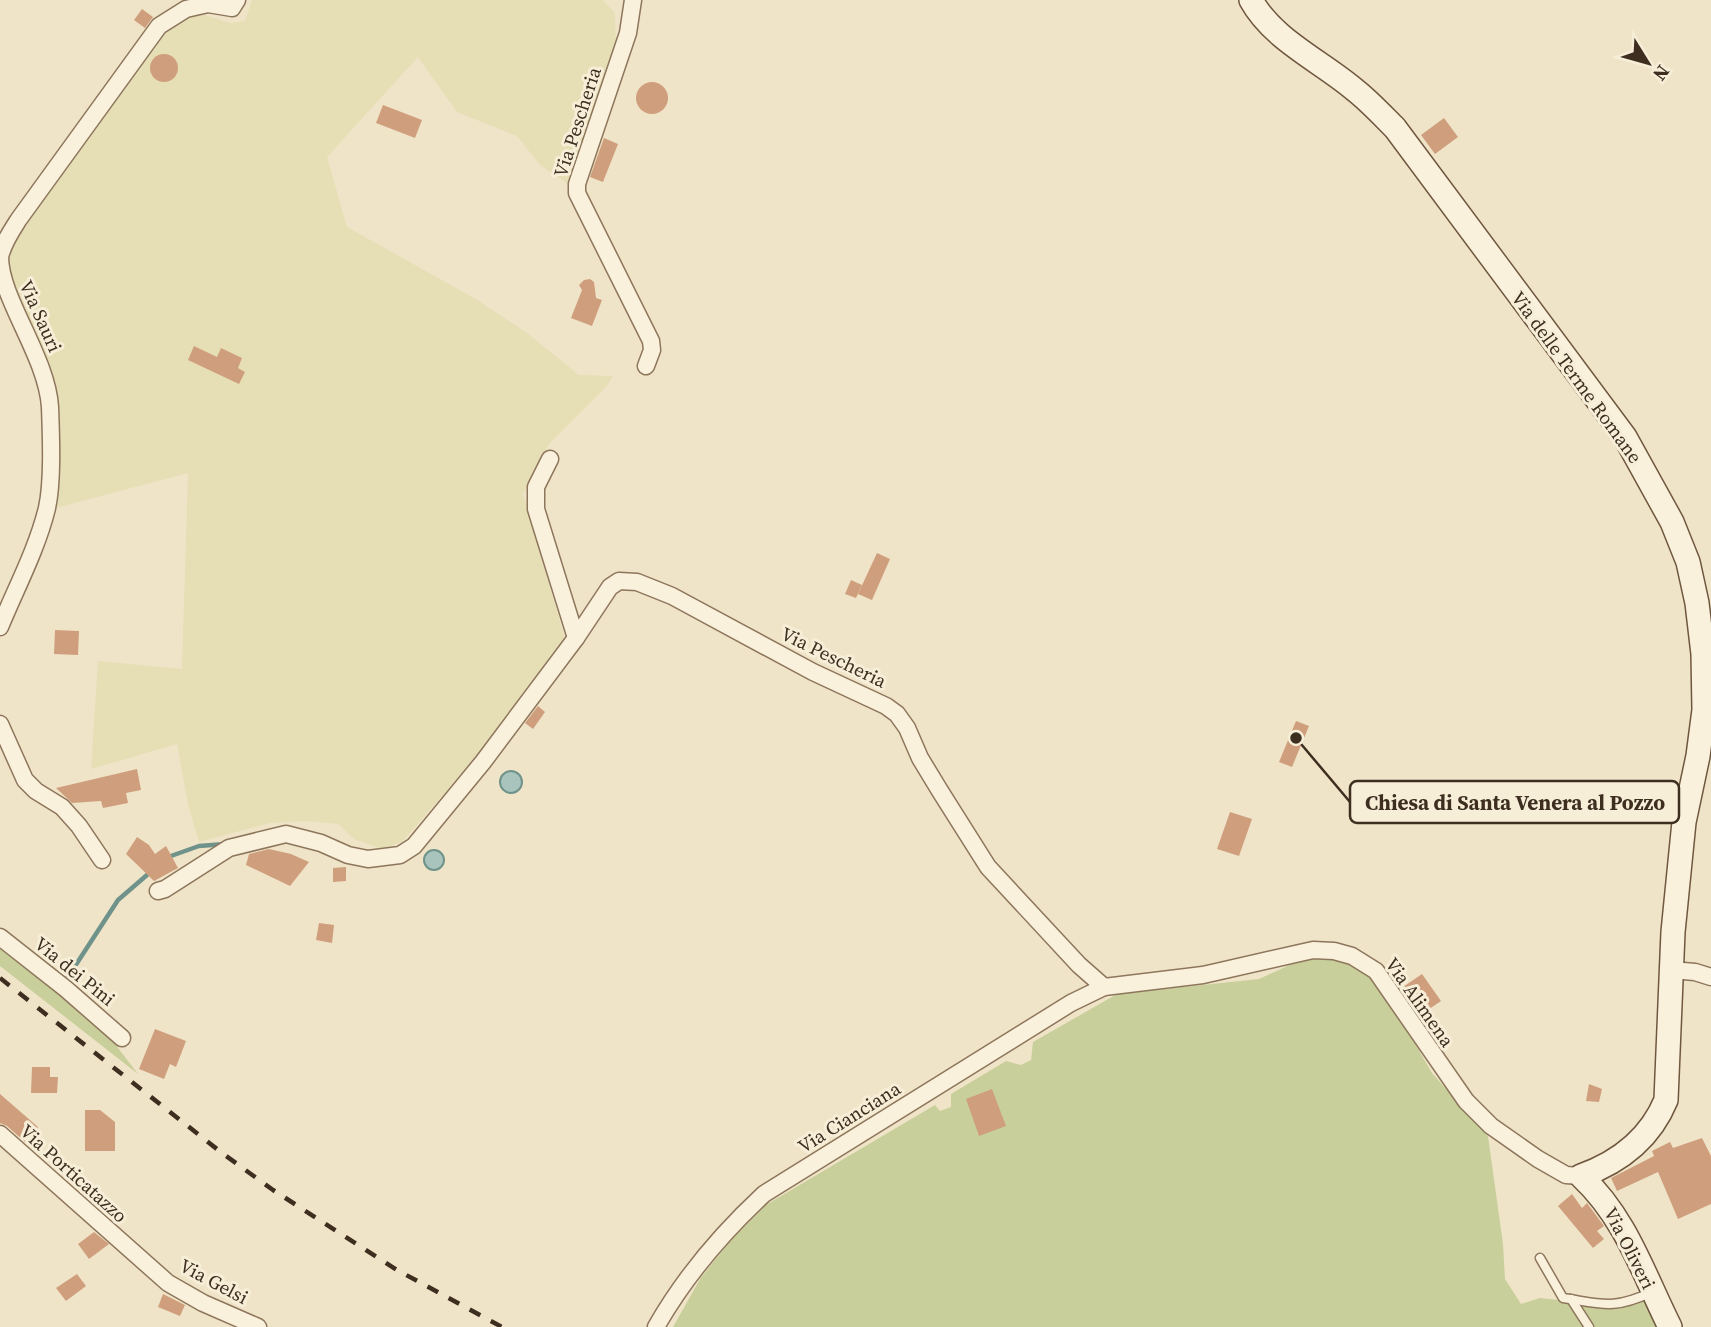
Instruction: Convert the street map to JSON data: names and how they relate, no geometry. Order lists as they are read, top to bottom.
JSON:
{
  "streets": {
    "street": [
      "Via Pescheria",
      "Via Sauri",
      "Via delle Terme Romane",
      "Via dei Pini",
      "Via Alimena",
      "Via Cianciana",
      "Via Porticatazzo",
      "Via Oliveri",
      "Via Gelsi"
    ]
  },
  "crossings": [
    ["Via Pescheria", "Via Alimena"],
    ["Via Pescheria", "Via Cianciana"],
    ["Via delle Terme Romane", "Via Alimena"],
    ["Via delle Terme Romane", "Via Oliveri"],
    ["Via Alimena", "Via Cianciana"],
    ["Via Alimena", "Via Oliveri"],
    ["Via Porticatazzo", "Via Gelsi"]
  ],
  "places": ["Chiesa di Santa Venera al Pozzo"],
  "north": "bottom right"
}
